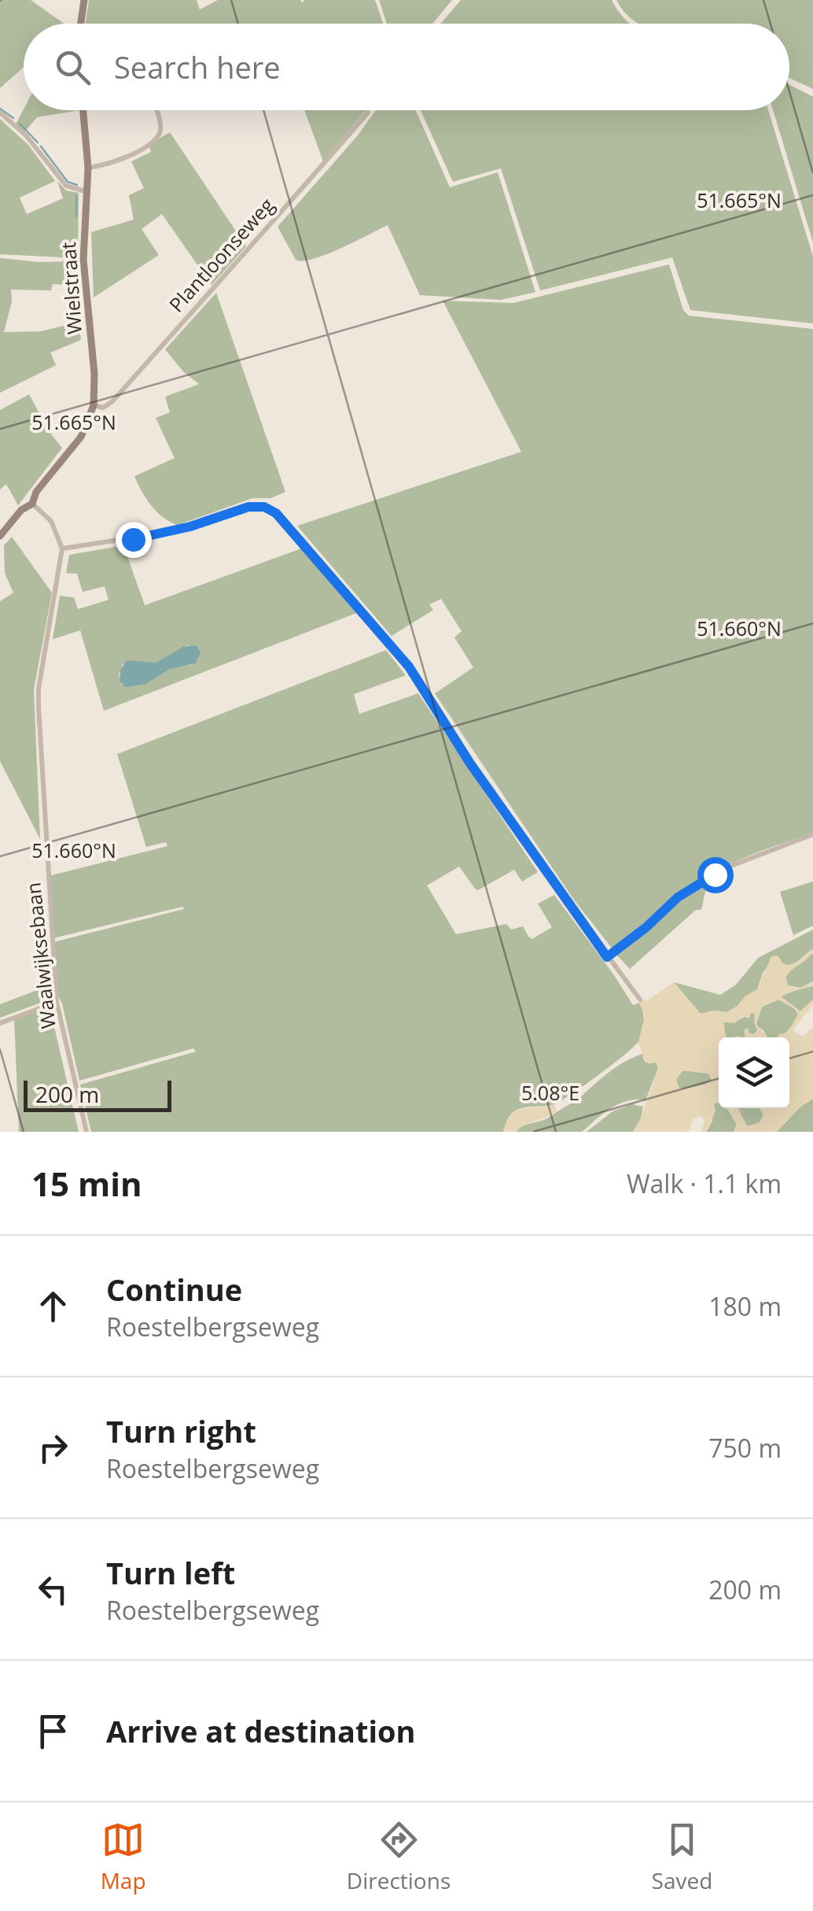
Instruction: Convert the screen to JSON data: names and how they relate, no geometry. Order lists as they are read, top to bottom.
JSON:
{
  "streets": {
    "street": ["Plantloonseweg", "Wielstraat", "Waalwijksebaan"]
  },
  "crossings": [
    ["Plantloonseweg", "Wielstraat"]
  ],
  "scale_bar": "200 m",
  "page": {
    "search": "Search here",
    "scale": "200 m",
    "heading": ["15 min", "Walk · 1.1 km"],
    "list": [
      ["Continue", "Roestelbergseweg", "180 m"],
      ["Turn right", "Roestelbergseweg", "750 m"],
      ["Turn left", "Roestelbergseweg", "200 m"],
      "Arrive at destination"
    ],
    "nav": ["Map", "Directions", "Saved"]
  },
  "coordinates": ["51.665°N", "51.660°N", "5.08°E"]
}
